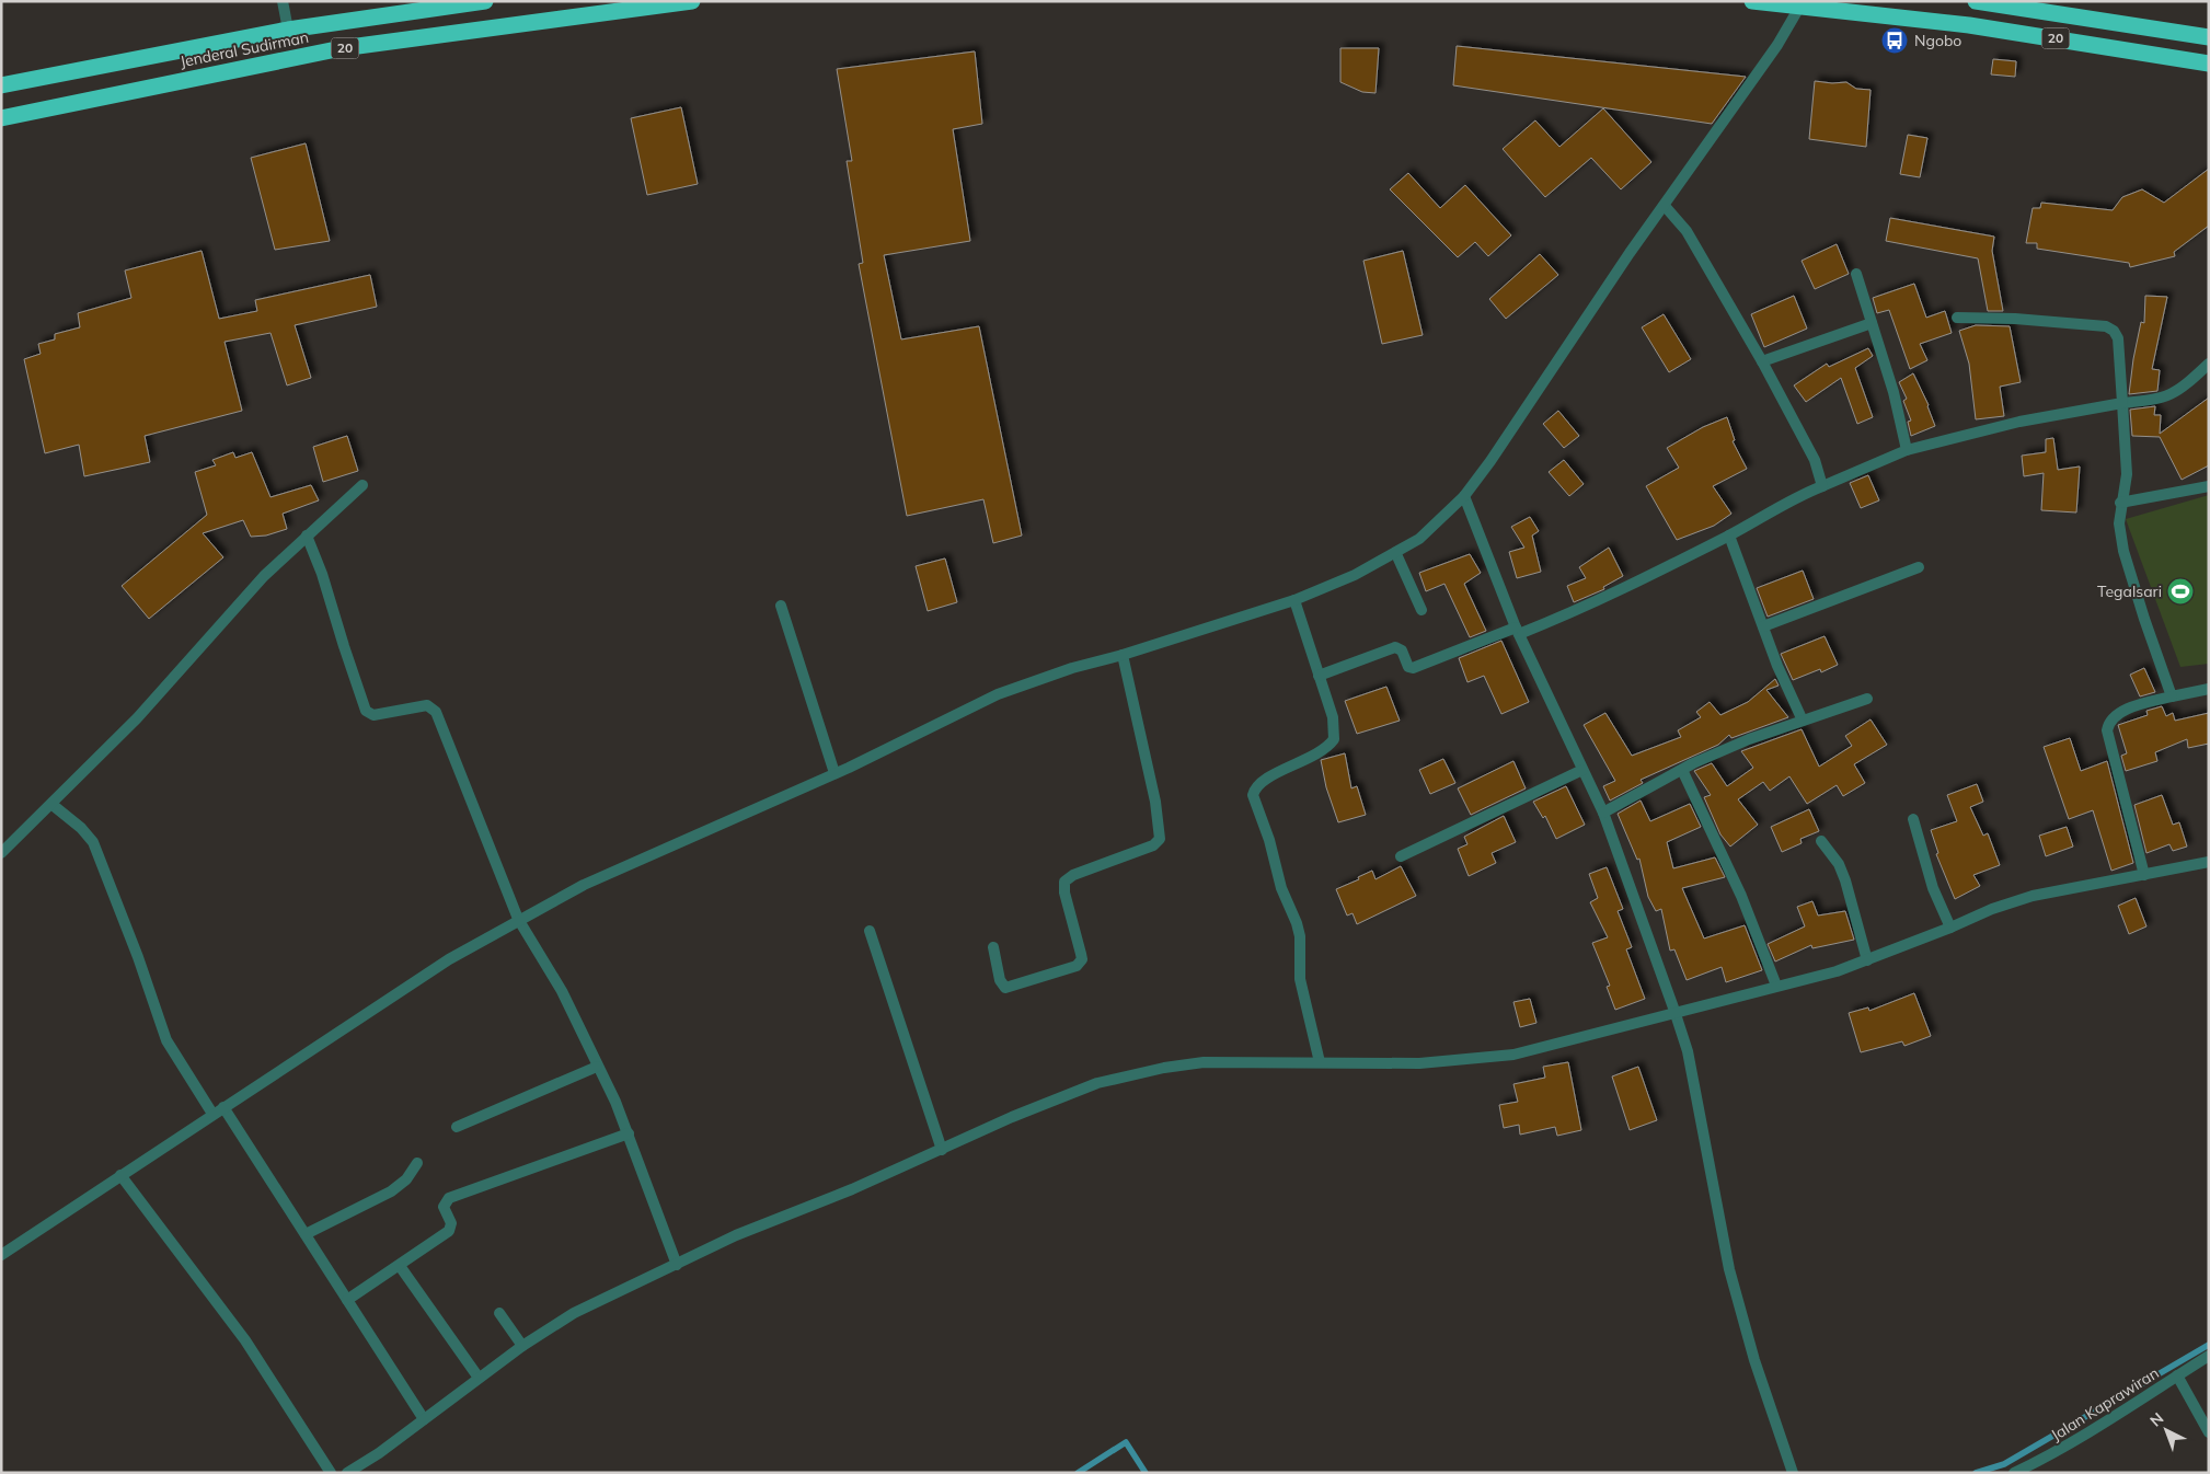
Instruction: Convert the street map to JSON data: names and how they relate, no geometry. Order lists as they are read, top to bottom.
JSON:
{
  "streets": {
    "highway": ["20", "Jenderal Sudirman"],
    "street": ["Jalan Kaprawiran"]
  },
  "places": {
    "bus stop": ["Ngobo"],
    "sports": ["Tegalsari"]
  },
  "north": "top left"
}
